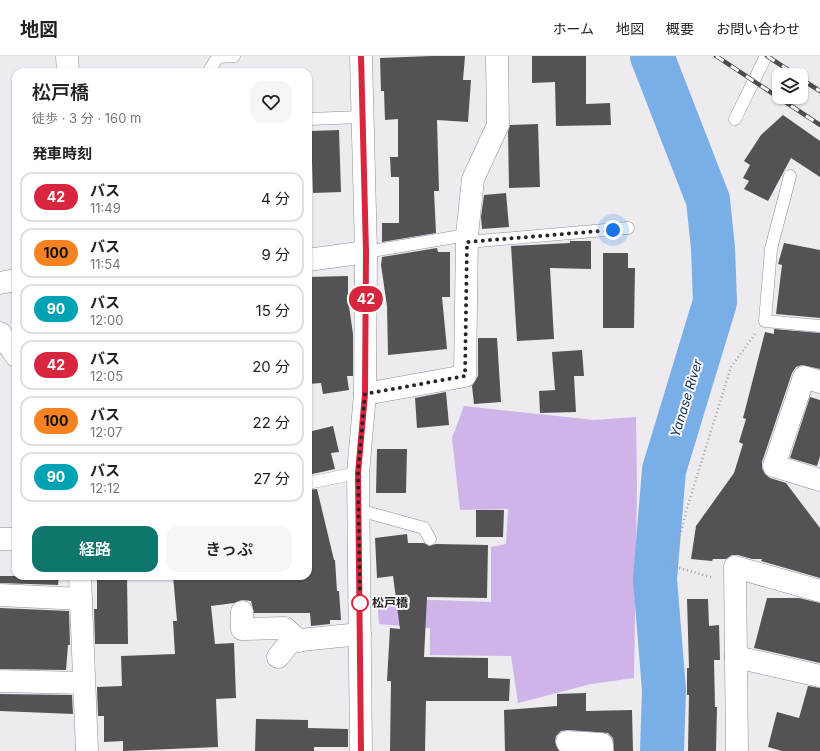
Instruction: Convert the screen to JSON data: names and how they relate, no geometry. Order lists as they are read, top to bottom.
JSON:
{
  "water": ["Yanase River"],
  "places": ["松戸橋"],
  "lines": ["bus line 42"],
  "page": {
    "header": "地図",
    "nav": [
      "ホーム",
      "地図",
      "概要",
      "お問い合わせ"
    ],
    "on_map": "42",
    "heading": [
      ["松戸橋", "徒歩 · 3 分 · 160 m"],
      "発車時刻"
    ],
    "list": [
      {
        "mark": "42",
        "name": "バス",
        "note": "11:49",
        "value": "4 分"
      },
      {
        "mark": "100",
        "name": "バス",
        "note": "11:54",
        "value": "9 分"
      },
      {
        "mark": "90",
        "name": "バス",
        "note": "12:00",
        "value": "15 分"
      },
      {
        "mark": "42",
        "name": "バス",
        "note": "12:05",
        "value": "20 分"
      },
      {
        "mark": "100",
        "name": "バス",
        "note": "12:07",
        "value": "22 分"
      },
      {
        "mark": "90",
        "name": "バス",
        "note": "12:12",
        "value": "27 分"
      }
    ],
    "buttons": ["経路", "きっぷ"]
  }
}
